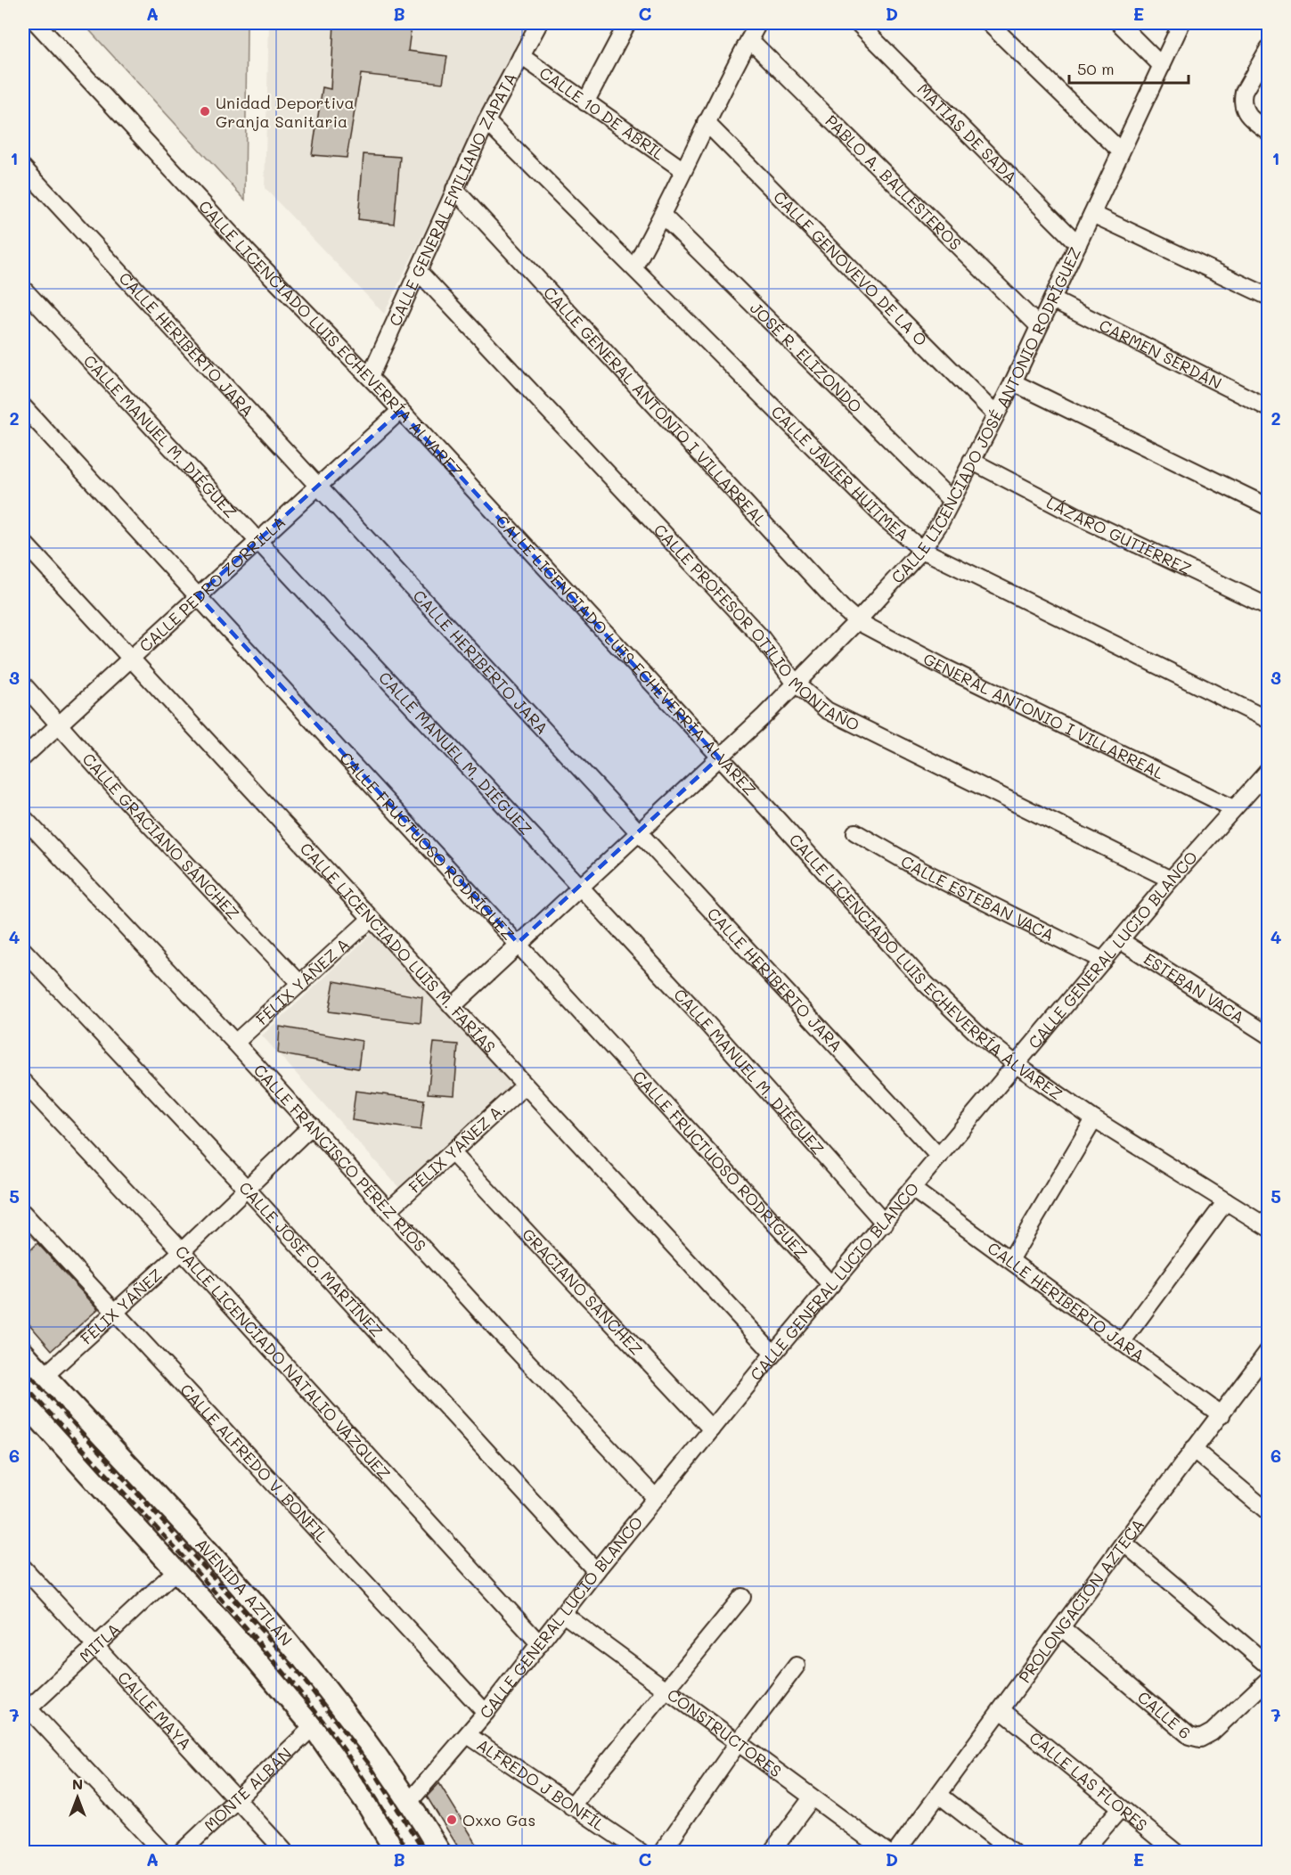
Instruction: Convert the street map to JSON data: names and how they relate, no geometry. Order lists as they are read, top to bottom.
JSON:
{
  "streets": {
    "main road": ["AVENIDA AZTLÁN"],
    "street": [
      "CALLE 10 DE ABRIL",
      "MATÍAS DE SADA",
      "PABLO A. BALLESTEROS",
      "CALLE GENERAL EMILIANO ZAPATA",
      "CALLE GENOVEVO DE LA O",
      "CALLE LICENCIADO LUIS ECHEVERRÍA ÁLVAREZ",
      "CALLE HERIBERTO JARA",
      "CARMEN SERDÁN",
      "JOSÉ R. ELIZONDO",
      "CALLE GENERAL ANTONIO I VILLARREAL",
      "CALLE LICENCIADO JOSÉ ANTONIO RODRÍGUEZ",
      "CALLE MANUEL M. DIÉGUEZ",
      "CALLE JAVIER HUITMEA",
      "LÁZARO GUTIÉRREZ",
      "CALLE PEDRO ZORRILLA",
      "CALLE PROFESOR OTILIO MONTAÑO",
      "GENERAL ANTONIO I VILLARREAL",
      "CALLE GRACIANO SÁNCHEZ",
      "CALLE FRUCTUOSO RODRÍGUEZ",
      "CALLE ESTEBAN VACA",
      "CALLE LICENCIADO LUIS M. FARÍAS",
      "CALLE GENERAL LUCIO BLANCO",
      "FÉLIX YÁÑEZ A",
      "ESTEBAN VACA",
      "FÉLIX YÁÑEZ A.",
      "CALLE FRANCISCO PÉREZ RÍOS",
      "CALLE JOSÉ O. MARTÍNEZ",
      "GRACIANO SÁNCHEZ",
      "FÉLIX YÁÑEZ",
      "CALLE LICENCIADO NATALIO VÁZQUEZ",
      "CALLE ALFREDO V. BONFIL",
      "PROLONGACIÓN AZTECA",
      "MITLA",
      "CALLE MAYA",
      "CALLE 6",
      "CONSTRUCTORES",
      "CALLE LAS FLORES",
      "ALFREDO J BONFÍL",
      "MONTE ALBÁN"
    ]
  },
  "crossings": [
    ["CALLE 10 DE ABRIL", "CALLE GENERAL EMILIANO ZAPATA"],
    ["MATÍAS DE SADA", "CALLE LICENCIADO JOSÉ ANTONIO RODRÍGUEZ"],
    ["PABLO A. BALLESTEROS", "CALLE LICENCIADO JOSÉ ANTONIO RODRÍGUEZ"],
    ["CALLE GENERAL EMILIANO ZAPATA", "CALLE LICENCIADO LUIS ECHEVERRÍA ÁLVAREZ"],
    ["CALLE GENERAL EMILIANO ZAPATA", "CALLE GENERAL ANTONIO I VILLARREAL"],
    ["CALLE GENERAL EMILIANO ZAPATA", "CALLE JAVIER HUITMEA"],
    ["CALLE GENERAL EMILIANO ZAPATA", "CALLE PROFESOR OTILIO MONTAÑO"],
    ["CALLE GENOVEVO DE LA O", "CALLE LICENCIADO JOSÉ ANTONIO RODRÍGUEZ"],
    ["CALLE LICENCIADO LUIS ECHEVERRÍA ÁLVAREZ", "CALLE LICENCIADO JOSÉ ANTONIO RODRÍGUEZ"],
    ["CALLE LICENCIADO LUIS ECHEVERRÍA ÁLVAREZ", "CALLE PEDRO ZORRILLA"],
    ["CALLE LICENCIADO LUIS ECHEVERRÍA ÁLVAREZ", "CALLE GENERAL LUCIO BLANCO"],
    ["CALLE HERIBERTO JARA", "CALLE LICENCIADO JOSÉ ANTONIO RODRÍGUEZ"],
    ["CALLE HERIBERTO JARA", "CALLE PEDRO ZORRILLA"],
    ["CALLE HERIBERTO JARA", "CALLE GENERAL LUCIO BLANCO"],
    ["CALLE HERIBERTO JARA", "PROLONGACIÓN AZTECA"],
    ["CARMEN SERDÁN", "CALLE LICENCIADO JOSÉ ANTONIO RODRÍGUEZ"],
    ["JOSÉ R. ELIZONDO", "CALLE LICENCIADO JOSÉ ANTONIO RODRÍGUEZ"],
    ["CALLE GENERAL ANTONIO I VILLARREAL", "CALLE LICENCIADO JOSÉ ANTONIO RODRÍGUEZ"],
    ["CALLE GENERAL ANTONIO I VILLARREAL", "GENERAL ANTONIO I VILLARREAL"],
    ["CALLE LICENCIADO JOSÉ ANTONIO RODRÍGUEZ", "CALLE MANUEL M. DIÉGUEZ"],
    ["CALLE LICENCIADO JOSÉ ANTONIO RODRÍGUEZ", "CALLE JAVIER HUITMEA"],
    ["CALLE LICENCIADO JOSÉ ANTONIO RODRÍGUEZ", "LÁZARO GUTIÉRREZ"],
    ["CALLE LICENCIADO JOSÉ ANTONIO RODRÍGUEZ", "CALLE PROFESOR OTILIO MONTAÑO"],
    ["CALLE LICENCIADO JOSÉ ANTONIO RODRÍGUEZ", "GENERAL ANTONIO I VILLARREAL"],
    ["CALLE LICENCIADO JOSÉ ANTONIO RODRÍGUEZ", "CALLE FRUCTUOSO RODRÍGUEZ"],
    ["CALLE LICENCIADO JOSÉ ANTONIO RODRÍGUEZ", "CALLE LICENCIADO LUIS M. FARÍAS"],
    ["CALLE MANUEL M. DIÉGUEZ", "CALLE PEDRO ZORRILLA"],
    ["CALLE MANUEL M. DIÉGUEZ", "CALLE GENERAL LUCIO BLANCO"],
    ["CALLE PEDRO ZORRILLA", "CALLE GRACIANO SÁNCHEZ"],
    ["CALLE PEDRO ZORRILLA", "CALLE FRUCTUOSO RODRÍGUEZ"],
    ["CALLE PEDRO ZORRILLA", "CALLE LICENCIADO LUIS M. FARÍAS"],
    ["CALLE PROFESOR OTILIO MONTAÑO", "CALLE GENERAL LUCIO BLANCO"],
    ["GENERAL ANTONIO I VILLARREAL", "CALLE GENERAL LUCIO BLANCO"],
    ["CALLE GRACIANO SÁNCHEZ", "FÉLIX YÁÑEZ A"],
    ["CALLE FRUCTUOSO RODRÍGUEZ", "CALLE GENERAL LUCIO BLANCO"],
    ["CALLE ESTEBAN VACA", "CALLE GENERAL LUCIO BLANCO"],
    ["CALLE LICENCIADO LUIS M. FARÍAS", "CALLE GENERAL LUCIO BLANCO"],
    ["CALLE LICENCIADO LUIS M. FARÍAS", "FÉLIX YÁÑEZ A"],
    ["CALLE LICENCIADO LUIS M. FARÍAS", "FÉLIX YÁÑEZ A."],
    ["CALLE GENERAL LUCIO BLANCO", "ESTEBAN VACA"],
    ["CALLE GENERAL LUCIO BLANCO", "CALLE FRANCISCO PÉREZ RÍOS"],
    ["CALLE GENERAL LUCIO BLANCO", "CALLE JOSÉ O. MARTÍNEZ"],
    ["CALLE GENERAL LUCIO BLANCO", "GRACIANO SÁNCHEZ"],
    ["CALLE GENERAL LUCIO BLANCO", "CALLE LICENCIADO NATALIO VÁZQUEZ"],
    ["CALLE GENERAL LUCIO BLANCO", "CALLE ALFREDO V. BONFIL"],
    ["CALLE GENERAL LUCIO BLANCO", "AVENIDA AZTLÁN"],
    ["CALLE GENERAL LUCIO BLANCO", "CONSTRUCTORES"],
    ["CALLE GENERAL LUCIO BLANCO", "ALFREDO J BONFÍL"],
    ["FÉLIX YÁÑEZ A", "CALLE FRANCISCO PÉREZ RÍOS"],
    ["FÉLIX YÁÑEZ A.", "CALLE FRANCISCO PÉREZ RÍOS"],
    ["FÉLIX YÁÑEZ A.", "GRACIANO SÁNCHEZ"],
    ["CALLE FRANCISCO PÉREZ RÍOS", "FÉLIX YÁÑEZ"],
    ["CALLE JOSÉ O. MARTÍNEZ", "FÉLIX YÁÑEZ"],
    ["FÉLIX YÁÑEZ", "CALLE LICENCIADO NATALIO VÁZQUEZ"],
    ["FÉLIX YÁÑEZ", "CALLE ALFREDO V. BONFIL"],
    ["FÉLIX YÁÑEZ", "AVENIDA AZTLÁN"],
    ["PROLONGACIÓN AZTECA", "CALLE 6"],
    ["PROLONGACIÓN AZTECA", "CALLE LAS FLORES"],
    ["MITLA", "CALLE MAYA"],
    ["CALLE MAYA", "MONTE ALBÁN"]
  ],
  "places": ["Unidad Deportiva Granja Sanitaria", "Oxxo Gas"],
  "scale_bar": "50 m",
  "north": "top",
  "grid": {
    "columns": [
      "A",
      "B",
      "C",
      "D",
      "E"
    ],
    "rows": [
      "1",
      "2",
      "3",
      "4",
      "5",
      "6",
      "7"
    ]
  }
}
